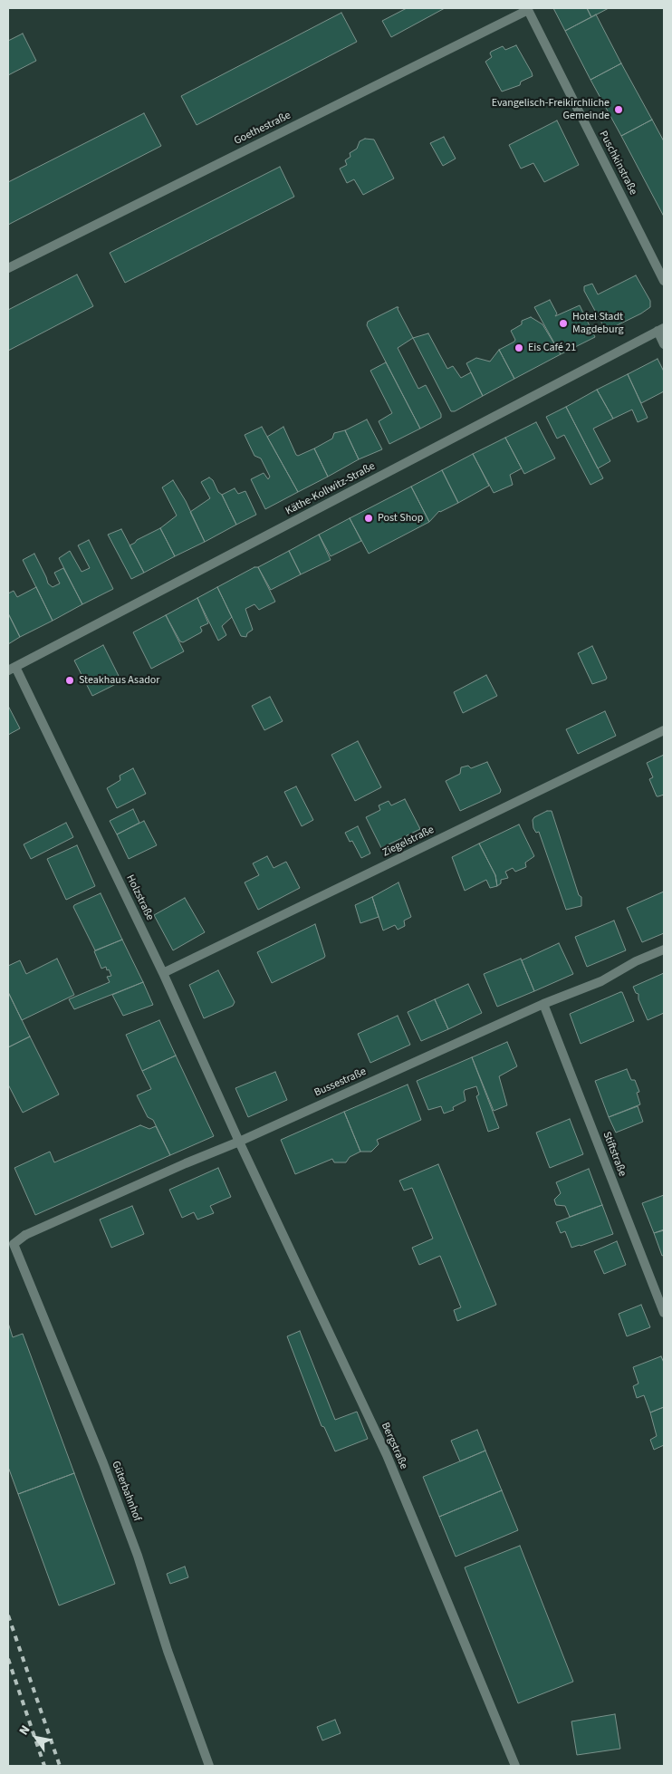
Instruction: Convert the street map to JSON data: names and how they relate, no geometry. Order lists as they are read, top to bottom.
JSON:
{
  "streets": {
    "street": [
      "Goethestraße",
      "Puschkinstraße",
      "Käthe-Kollwitz-Straße",
      "Ziegelstraße",
      "Holzstraße",
      "Bussestraße",
      "Stiftstraße",
      "Bergstraße",
      "Güterbahnhof"
    ]
  },
  "crossings": [
    ["Goethestraße", "Puschkinstraße"],
    ["Käthe-Kollwitz-Straße", "Holzstraße"],
    ["Ziegelstraße", "Holzstraße"],
    ["Holzstraße", "Bussestraße"],
    ["Holzstraße", "Bergstraße"],
    ["Bussestraße", "Stiftstraße"],
    ["Bussestraße", "Bergstraße"],
    ["Bussestraße", "Güterbahnhof"]
  ],
  "places": [
    "Evangelisch-Freikirchliche Gemeinde",
    "Hotel Stadt Magdeburg",
    "Eis Café 21",
    "Post Shop",
    "Steakhaus Asador"
  ],
  "north": "top left"
}
